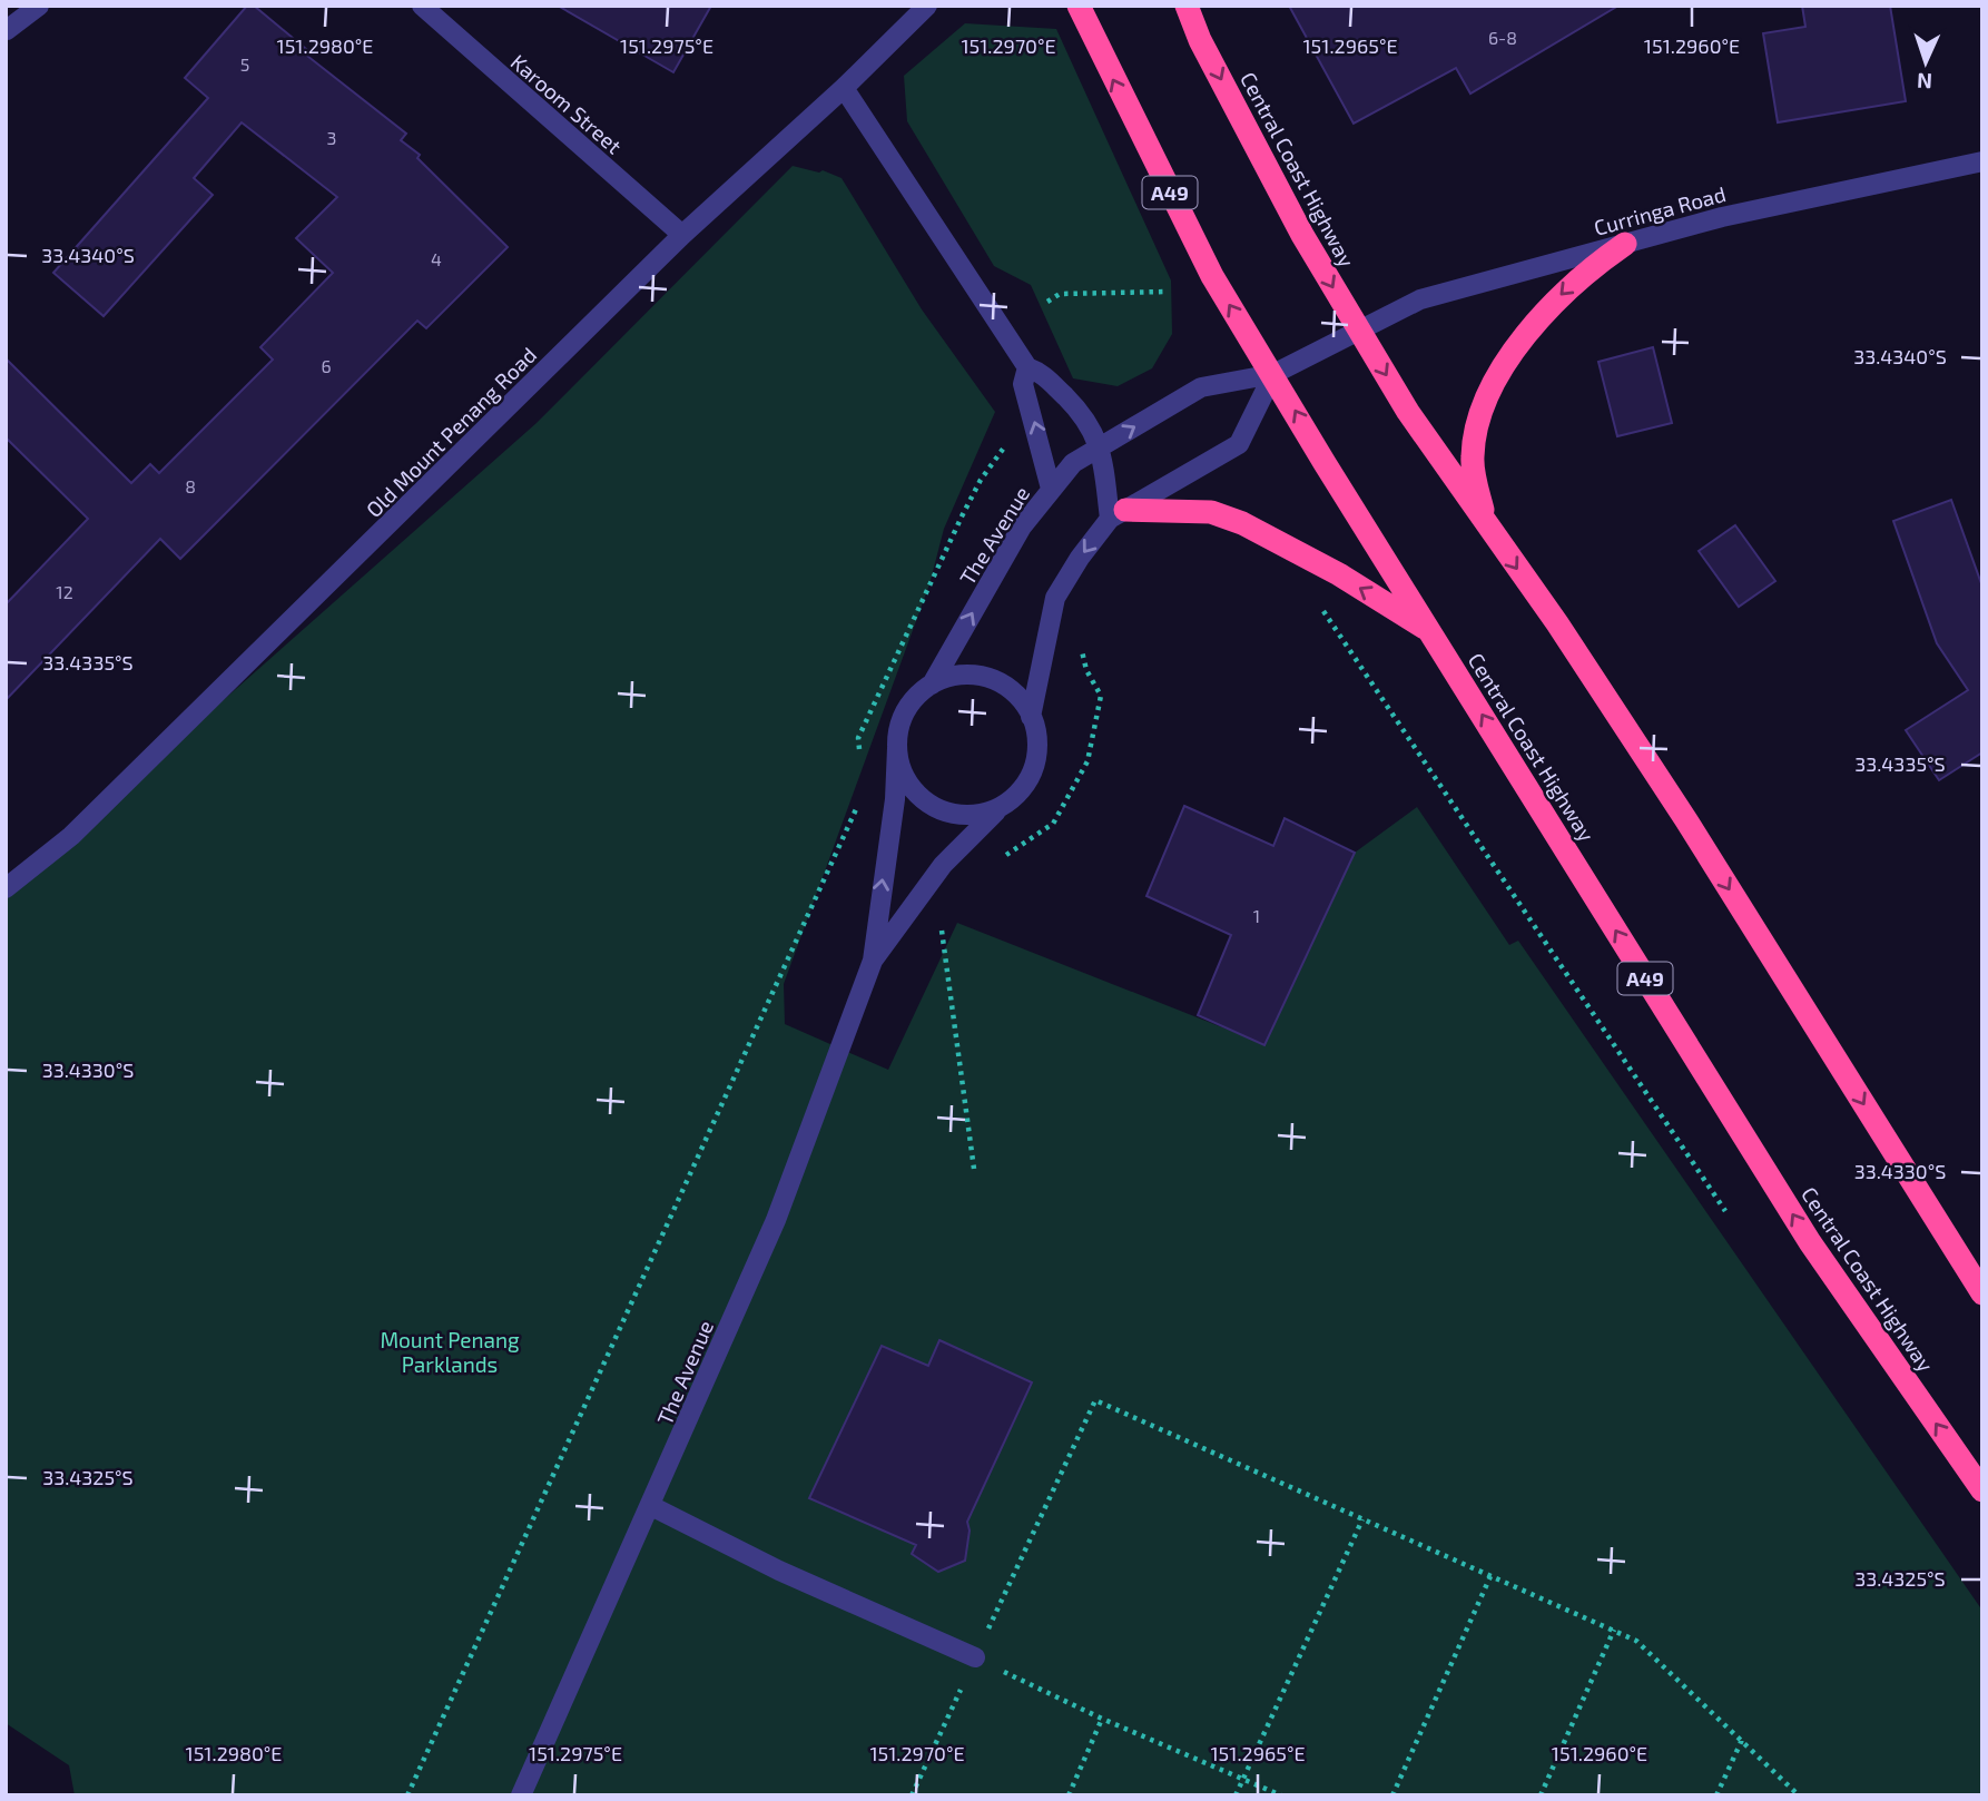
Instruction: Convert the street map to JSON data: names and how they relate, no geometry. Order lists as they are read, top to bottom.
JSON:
{
  "streets": {
    "highway": ["Central Coast Highway", "A49"],
    "street": [
      "Karoom Street",
      "Curringa Road",
      "Old Mount Penang Road",
      "The Avenue"
    ]
  },
  "crossings": [
    ["Karoom Street", "Old Mount Penang Road"],
    ["Central Coast Highway", "Curringa Road"],
    ["Curringa Road", "The Avenue"]
  ],
  "parks": ["Mount Penang Parklands"],
  "house_numbers": [
    "6-8",
    "5",
    "3",
    "4",
    "6",
    "8",
    "12",
    "1"
  ],
  "north": "bottom",
  "coordinates": [
    "151.2980°E",
    "151.2975°E",
    "151.2970°E",
    "151.2965°E",
    "151.2960°E",
    "33.4340°S",
    "33.4335°S",
    "33.4330°S",
    "33.4325°S"
  ]
}
